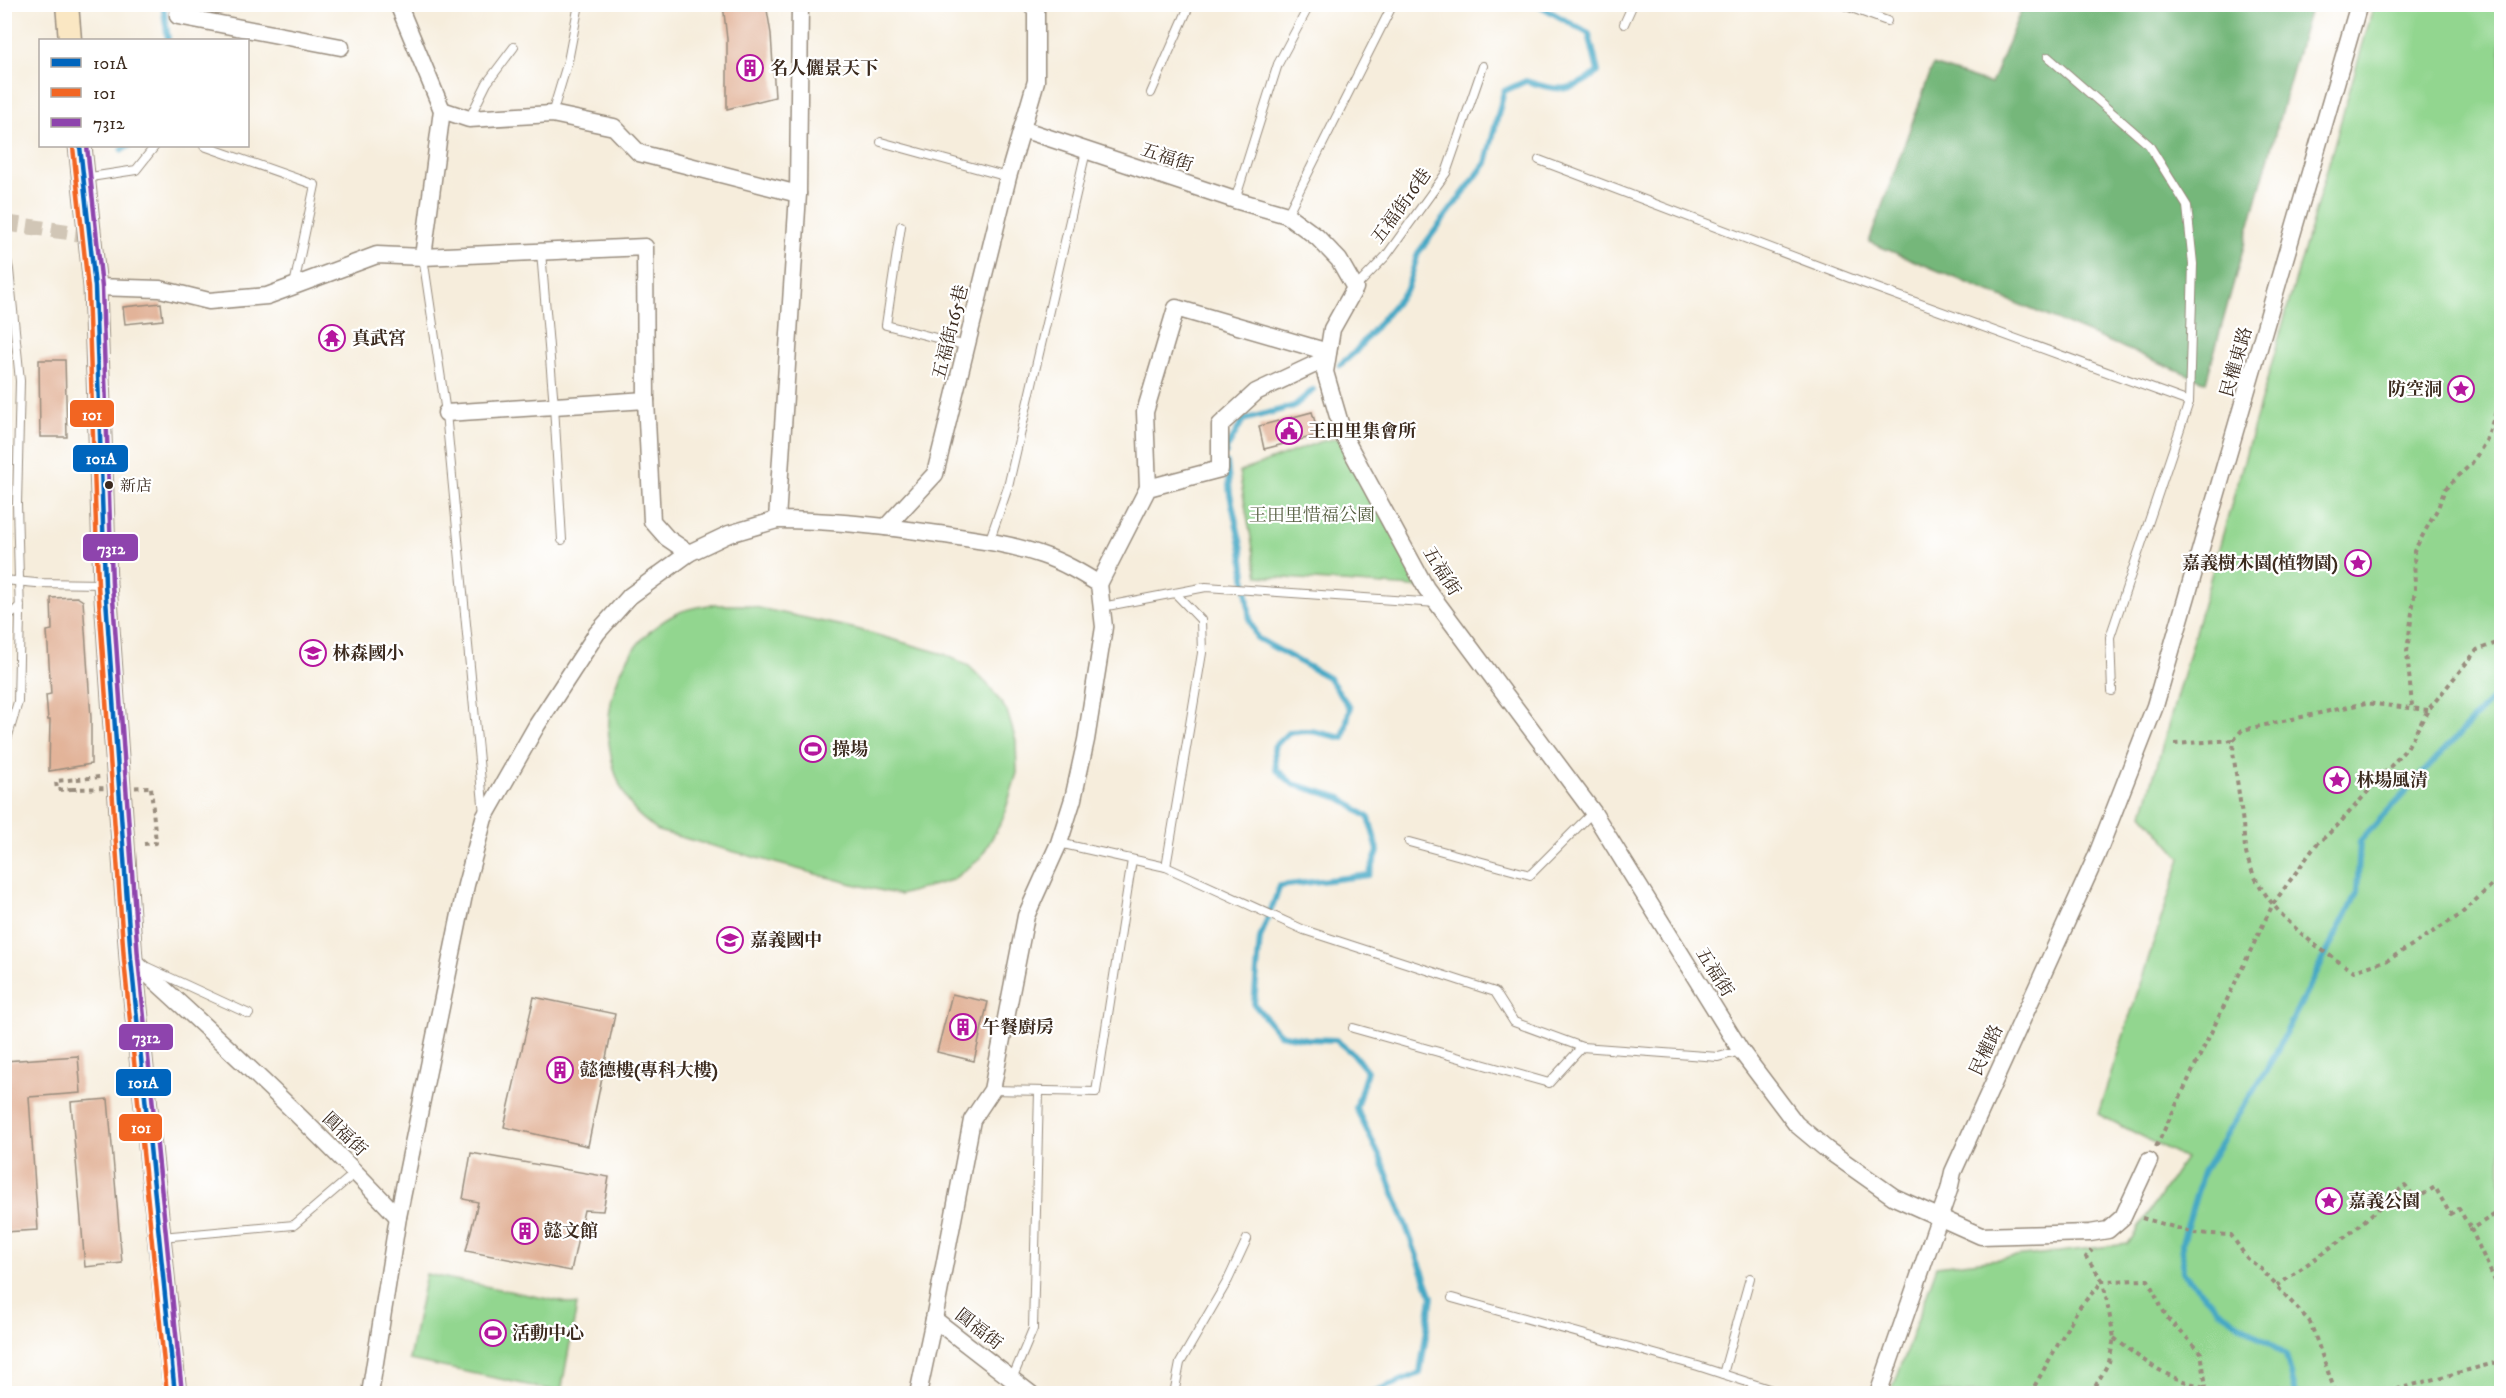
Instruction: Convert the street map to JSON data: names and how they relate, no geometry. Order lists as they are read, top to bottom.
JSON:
{
  "streets": {
    "street": [
      "五福街",
      "五福街165巷",
      "民權東路",
      "民權路",
      "圓福街"
    ],
    "lane": ["五福街16巷"]
  },
  "crossings": [
    ["五福街", "五福街16巷"],
    ["五福街", "五福街165巷"],
    ["五福街", "民權路"],
    ["民權東路", "民權路"]
  ],
  "parks": ["王田里惜福公園"],
  "places": {
    "building": [
      "名人儷景天下",
      "午餐廚房",
      "懿德樓(專科大樓)",
      "懿文館"
    ],
    "temple": ["真武宮"],
    "place": [
      "防空洞",
      "嘉義樹木園(植物園)",
      "林場風清",
      "嘉義公園"
    ],
    "public building": ["王田里集會所"],
    "other": ["新店"],
    "school or university": ["林森國小", "嘉義國中"],
    "sports": ["操場", "活動中心"]
  },
  "lines": ["transit line 101A", "transit line 101", "transit line 7312"],
  "legend": ["101A", "101", "7312"]
}
